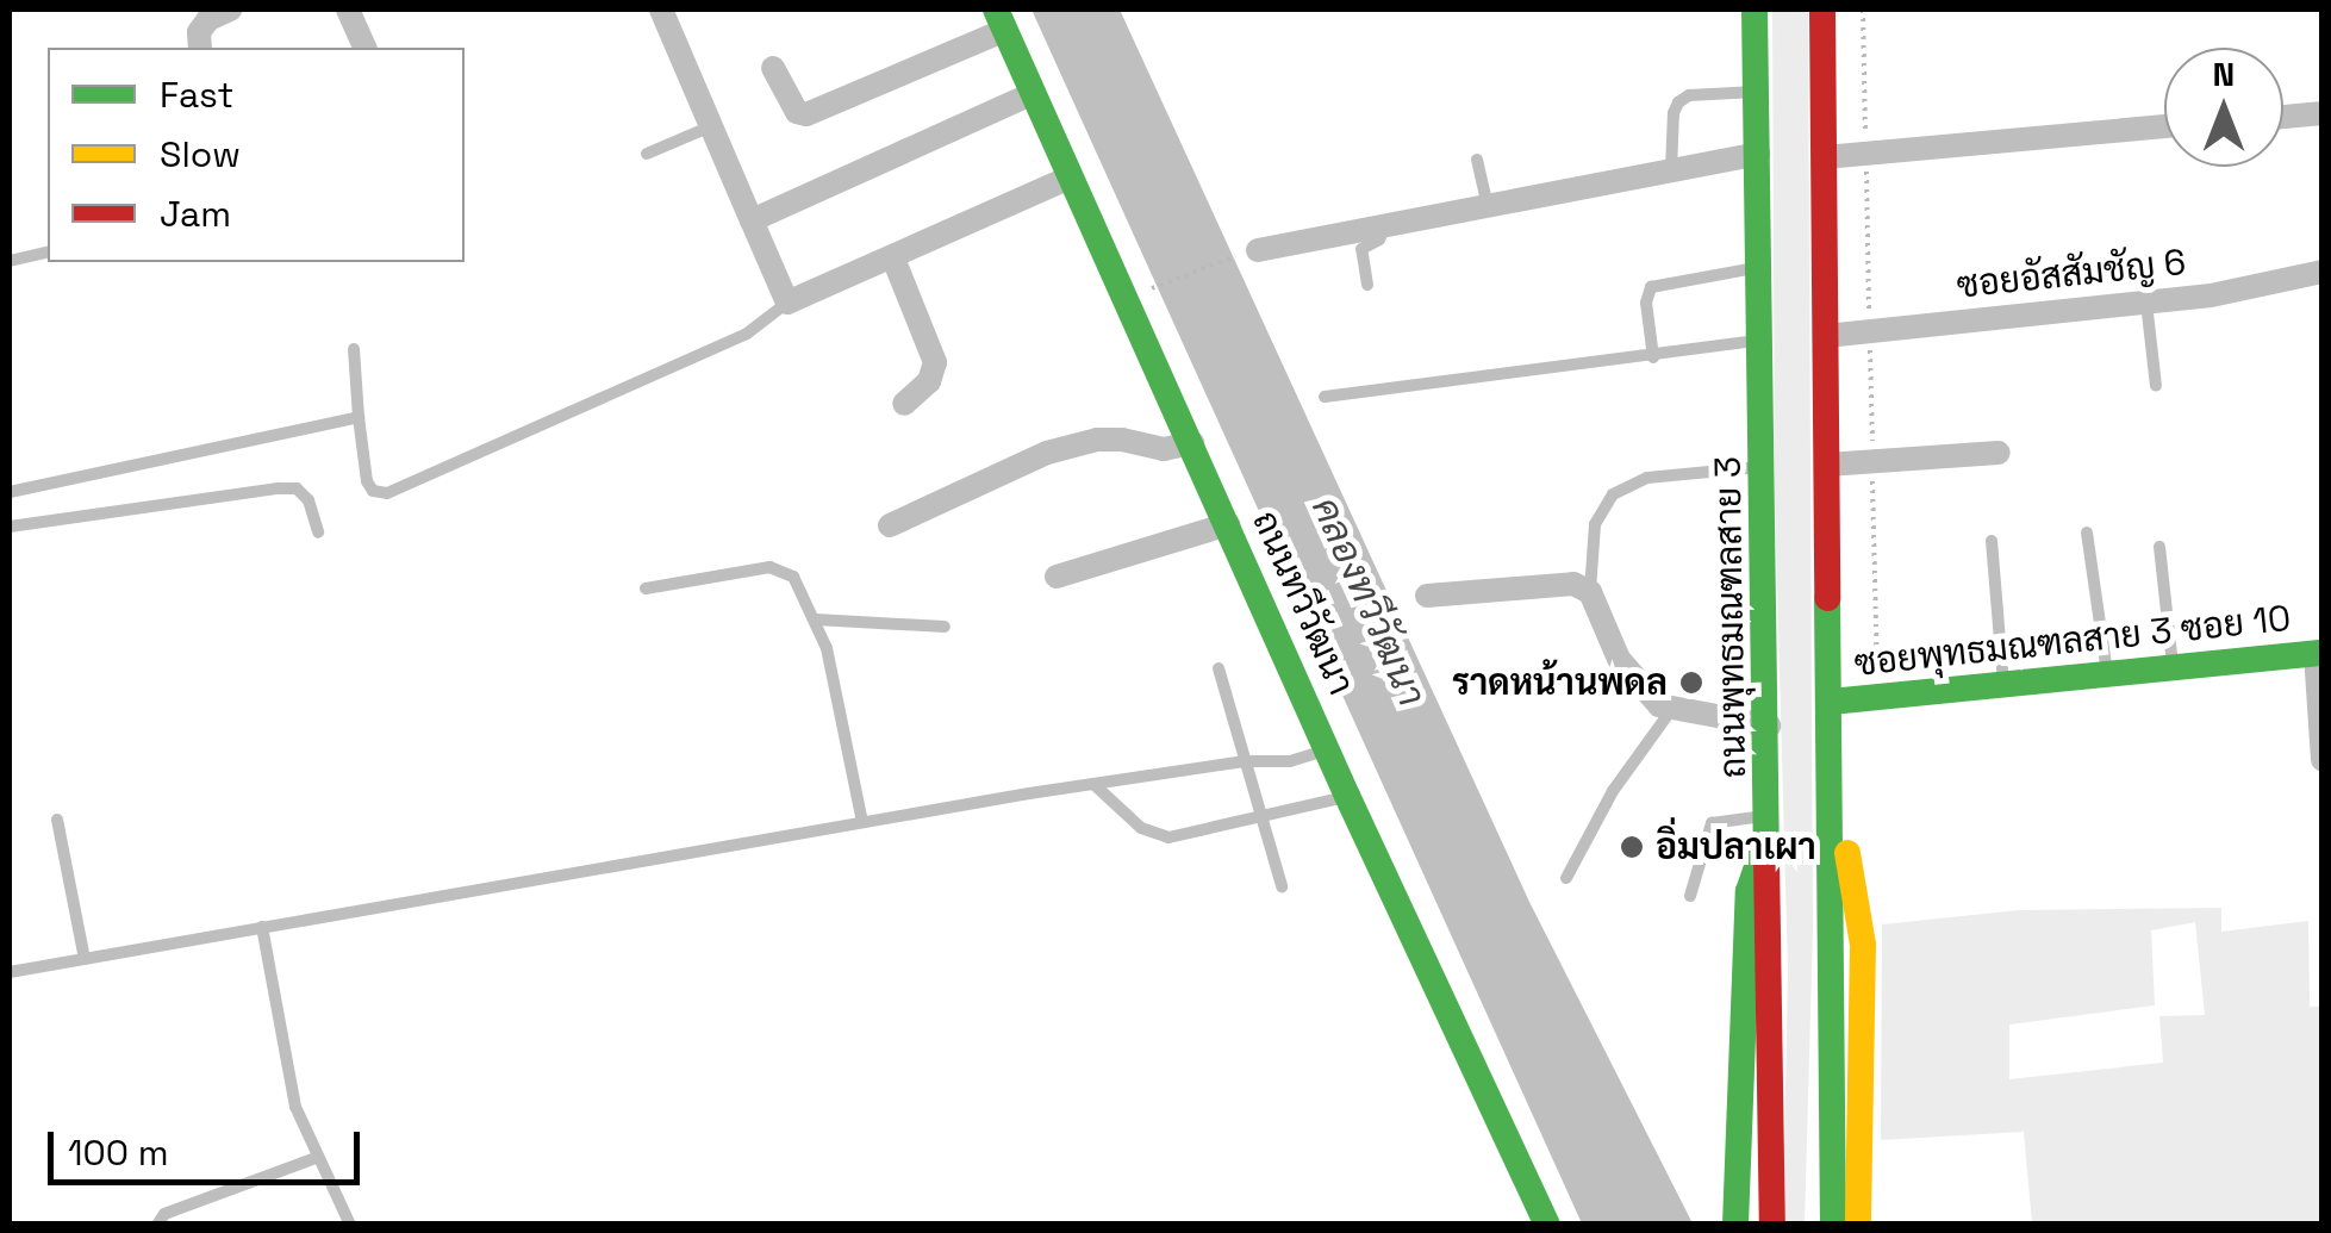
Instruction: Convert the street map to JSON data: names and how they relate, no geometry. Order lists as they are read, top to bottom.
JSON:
{
  "streets": {
    "main road": ["ถนนทวีวัฒนา", "ถนนพุทธมณฑลสาย 3", "ซอยพุทธมณฑลสาย 3 ซอย 10"],
    "street": ["ซอยอัสสัมชัญ 6"]
  },
  "water": ["คลองทวีวัฒนา"],
  "places": ["ราดหน้านพดล", "อิ่มปลาเผา"],
  "legend": ["Fast", "Slow", "Jam"],
  "scale_bar": "100 m",
  "north": "top"
}
